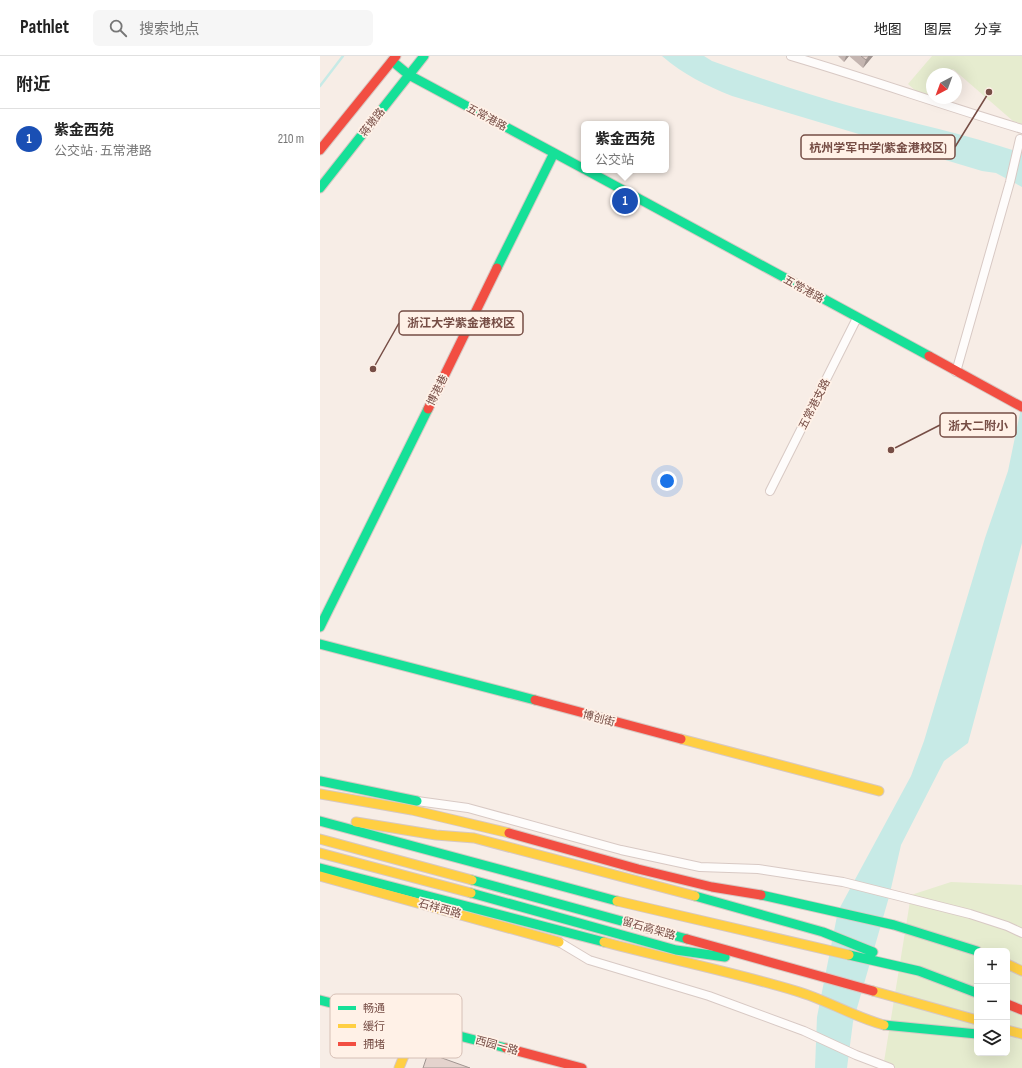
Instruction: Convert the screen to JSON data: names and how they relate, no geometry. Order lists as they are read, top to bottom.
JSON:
{
  "streets": {
    "main road": [
      "五常港路",
      "蒋墩路",
      "博港巷",
      "博创街",
      "石祥西路",
      "留石高架路",
      "西园一路"
    ],
    "street": ["五常港支路"]
  },
  "crossings": [
    ["五常港路", "蒋墩路"],
    ["五常港路", "博港巷"],
    ["五常港路", "五常港支路"]
  ],
  "places": ["杭州学军中学(紫金港校区)", "浙江大学紫金港校区", "浙大二附小"],
  "legend": ["畅通", "缓行", "拥堵"],
  "north": "bottom left",
  "page": {
    "header": "Pathlet",
    "search": "搜索地点",
    "nav": ["地图", "图层", "分享"],
    "heading": "附近",
    "list": [
      {
        "mark": "1",
        "name": "紫金西苑",
        "note": "公交站 · 五常港路",
        "value": "210 m"
      }
    ],
    "popup": ["紫金西苑", "公交站"],
    "pins": "1",
    "map_buttons": ["+", "−"]
  }
}
